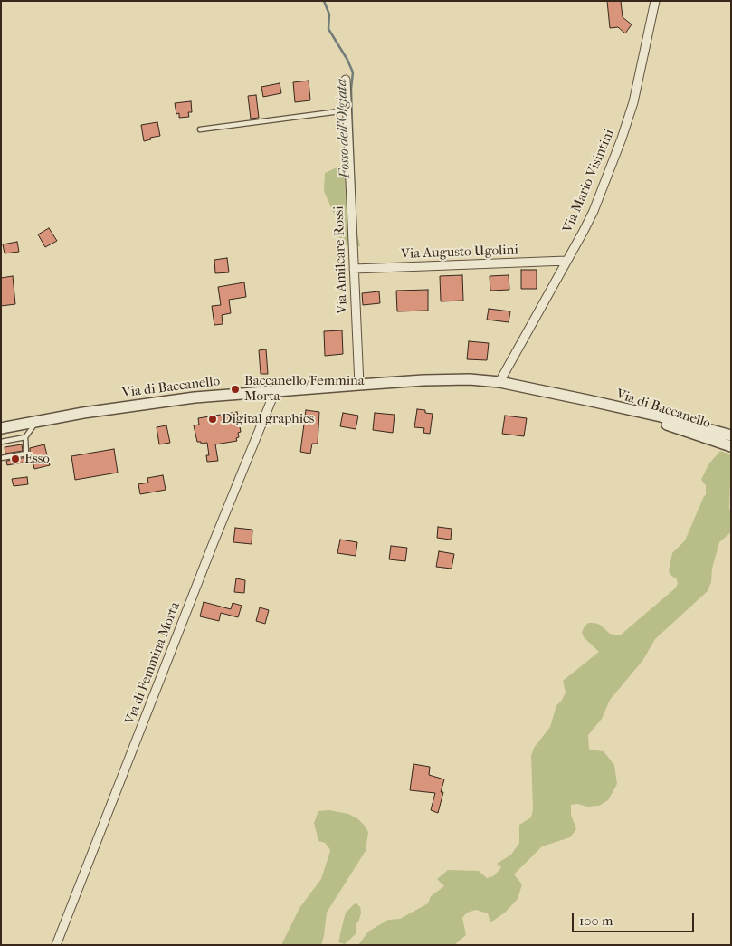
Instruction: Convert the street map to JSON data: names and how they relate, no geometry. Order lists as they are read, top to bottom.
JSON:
{
  "streets": {
    "street": [
      "Via Mario Visintini",
      "Via Augusto Ugolini",
      "Via Amilcare Rossi",
      "Via di Baccanello",
      "Via di Femmina Morta"
    ]
  },
  "crossings": [
    ["Via Mario Visintini", "Via Augusto Ugolini"],
    ["Via Mario Visintini", "Via di Baccanello"],
    ["Via Augusto Ugolini", "Via Amilcare Rossi"],
    ["Via Amilcare Rossi", "Via di Baccanello"],
    ["Via di Baccanello", "Via di Femmina Morta"]
  ],
  "water": ["Fosso dell'Olgiata"],
  "places": ["Baccanello/Femmina Morta", "Digital graphics", "Esso"],
  "scale_bar": "100 m"
}
